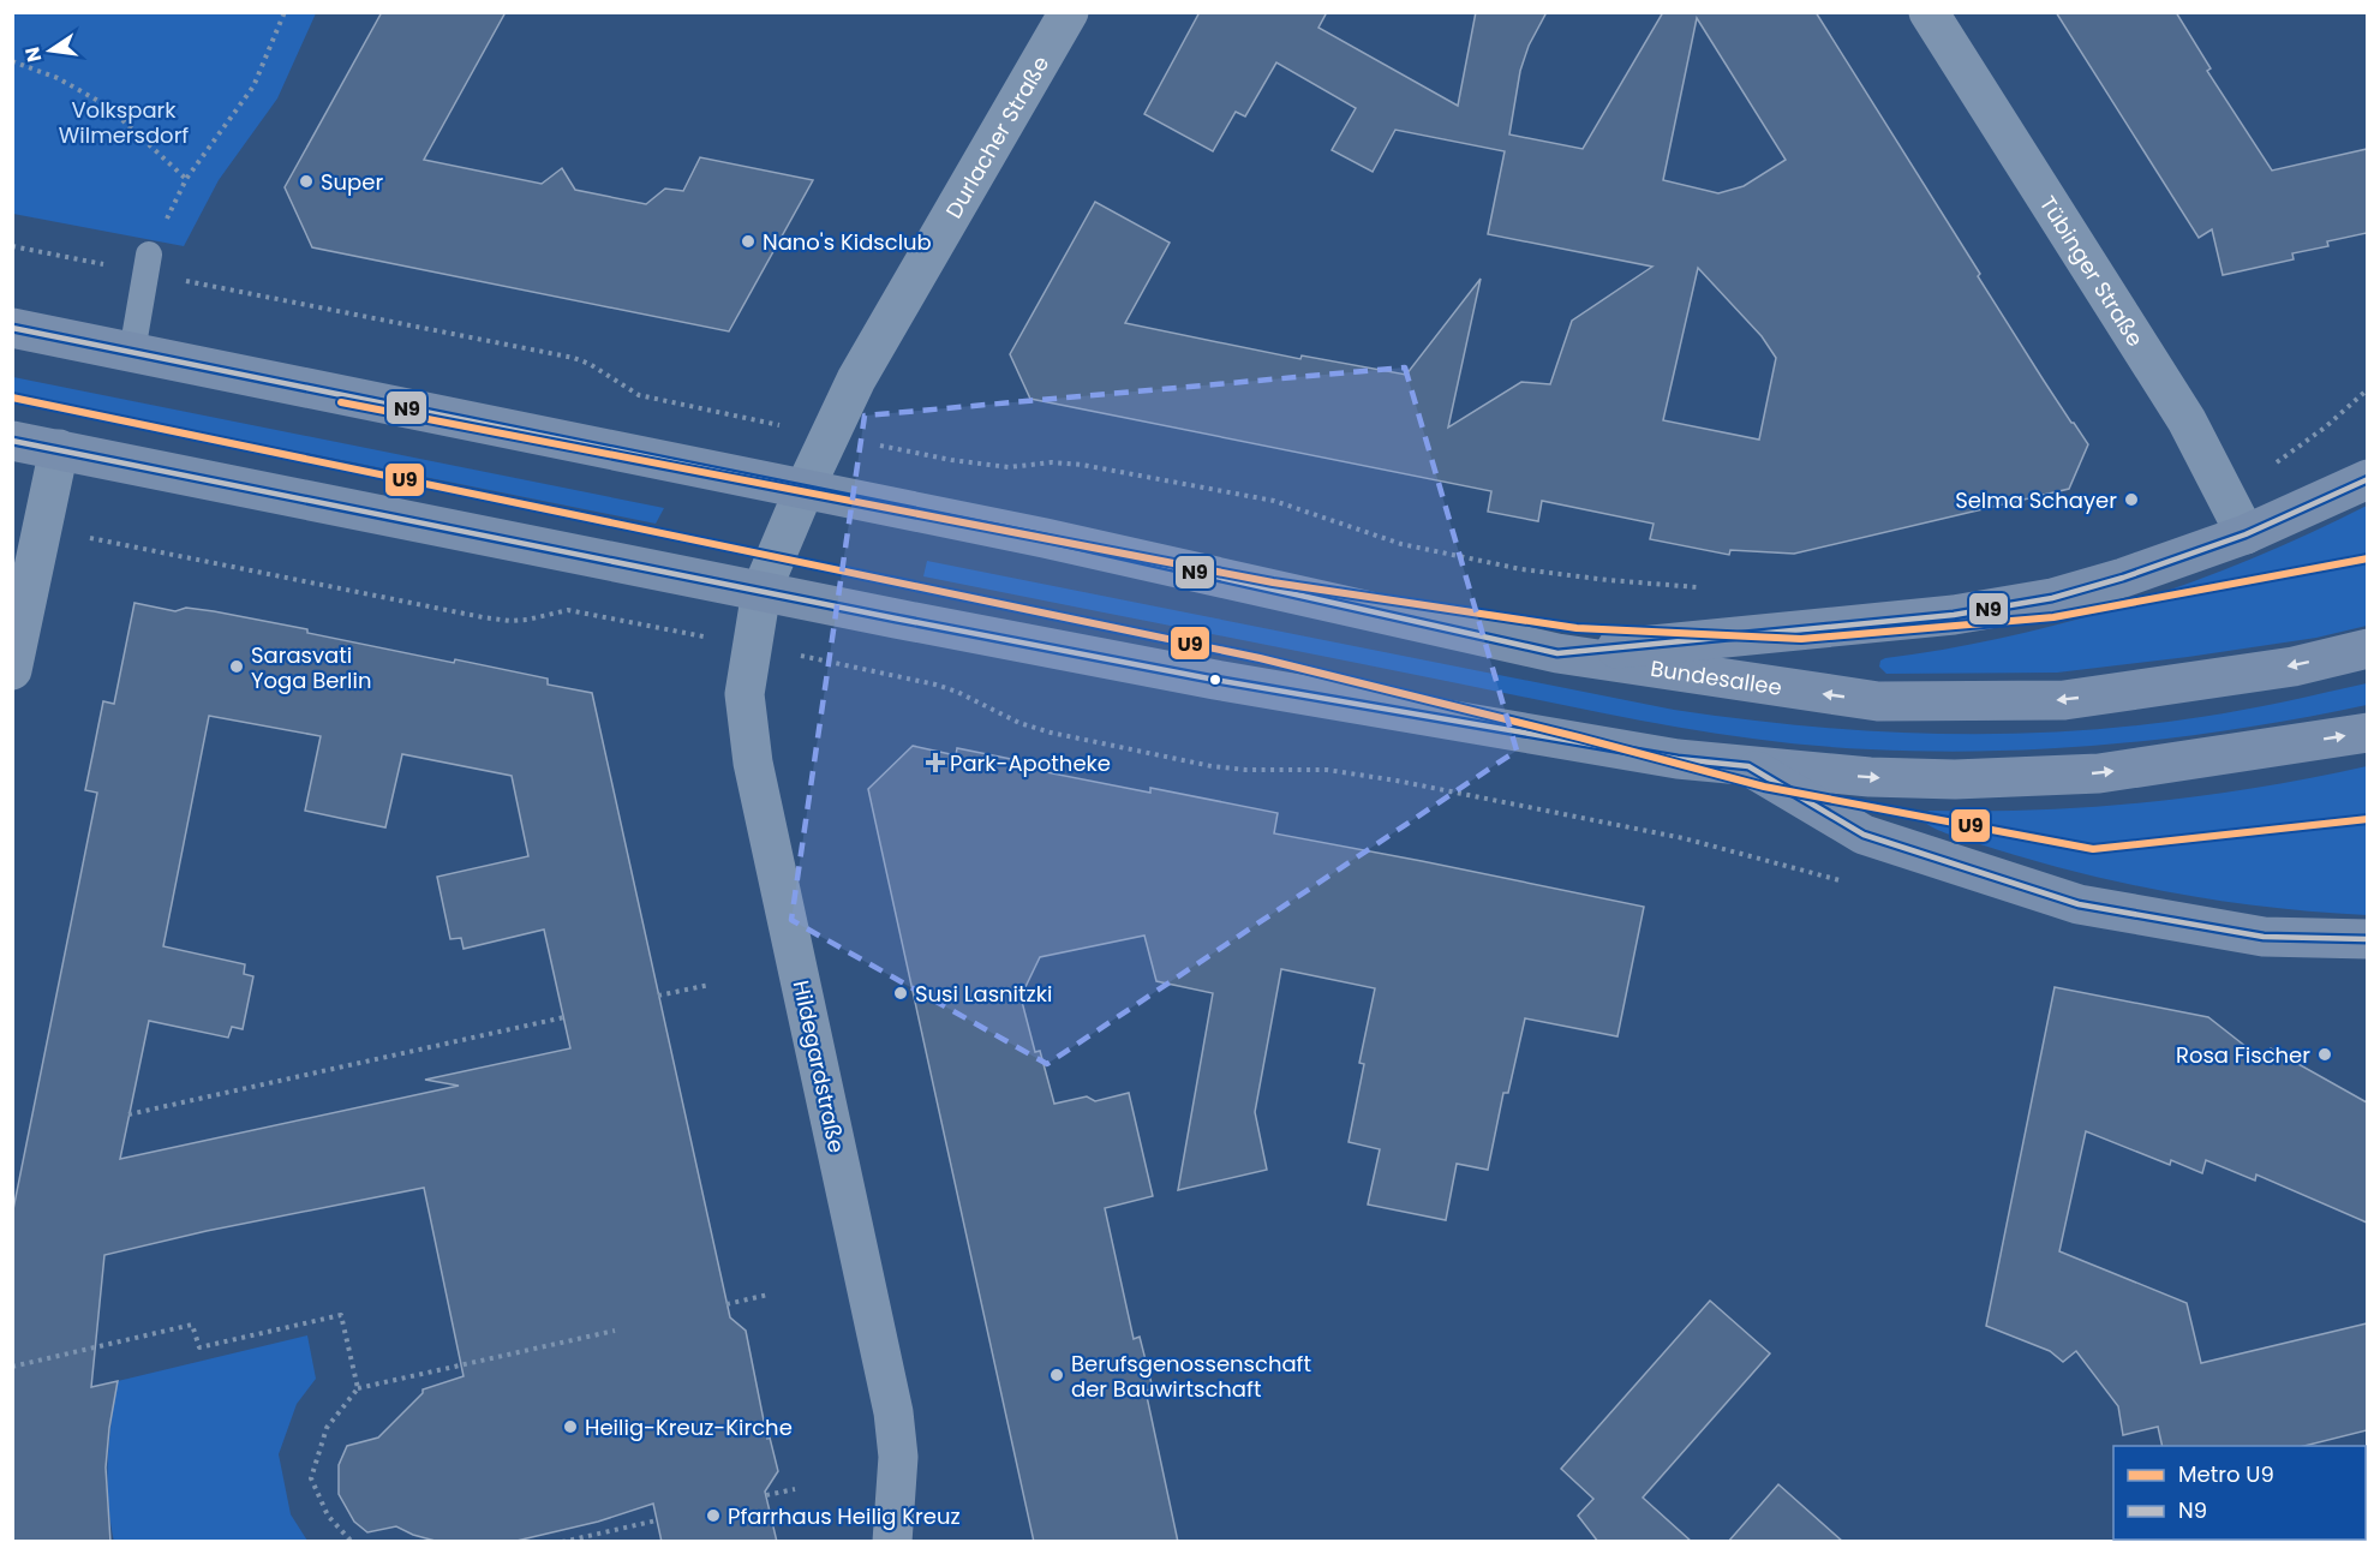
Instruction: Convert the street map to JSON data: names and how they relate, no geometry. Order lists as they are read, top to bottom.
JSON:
{
  "streets": {
    "main road": ["Bundesallee"],
    "street": ["Durlacher Straße", "Tübinger Straße", "Hildegardstraße"]
  },
  "crossings": [
    ["Durlacher Straße", "Bundesallee"],
    ["Durlacher Straße", "Hildegardstraße"]
  ],
  "parks": ["Volkspark Wilmersdorf"],
  "places": {
    "other": [
      "Super",
      "Nano's Kidsclub",
      "Selma Schayer",
      "Sarasvati Yoga Berlin",
      "Susi Lasnitzki",
      "Rosa Fischer",
      "Berufsgenossenschaft der Bauwirtschaft",
      "Heilig-Kreuz-Kirche",
      "Pfarrhaus Heilig Kreuz"
    ],
    "health": ["Park-Apotheke"]
  },
  "lines": ["transit line N9", "metro line U9"],
  "legend": ["Metro U9", "N9"],
  "north": "left"
}
